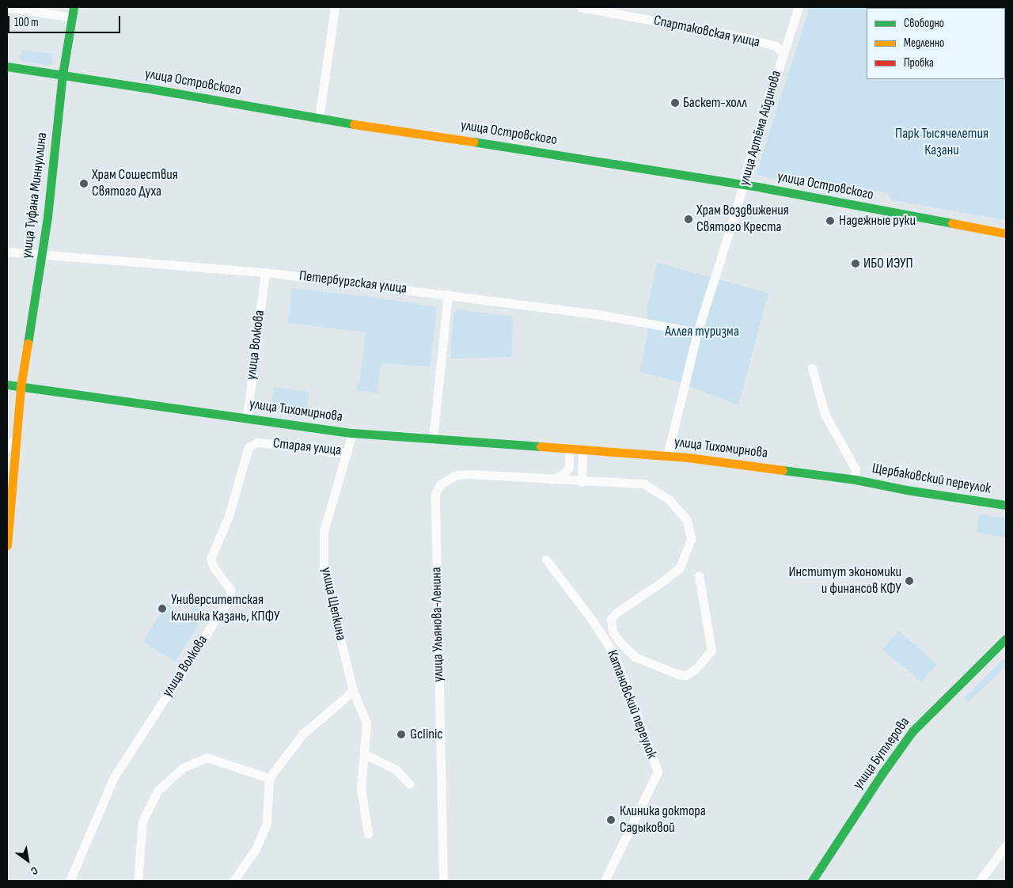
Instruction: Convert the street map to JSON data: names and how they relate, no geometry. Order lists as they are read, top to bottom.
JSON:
{
  "streets": {
    "main road": [
      "улица Островского",
      "улица Туфана Миннуллина",
      "улица Тихомирнова",
      "Щербаковский переулок",
      "улица Бутлерова"
    ],
    "street": [
      "Спартаковская улица",
      "улица Артёма Айдинова",
      "Петербургская улица",
      "улица Волкова",
      "Старая улица",
      "улица Щепкина",
      "улица Ульянова-Ленина",
      "Катановский переулок"
    ]
  },
  "crossings": [
    ["Спартаковская улица", "улица Артёма Айдинова"],
    ["улица Островского", "улица Артёма Айдинова"],
    ["улица Островского", "улица Туфана Миннуллина"],
    ["улица Артёма Айдинова", "Петербургская улица"],
    ["улица Артёма Айдинова", "улица Тихомирнова"],
    ["улица Туфана Миннуллина", "Петербургская улица"],
    ["улица Туфана Миннуллина", "улица Тихомирнова"],
    ["Петербургская улица", "улица Волкова"],
    ["улица Волкова", "улица Тихомирнова"],
    ["улица Волкова", "Старая улица"],
    ["улица Тихомирнова", "Старая улица"],
    ["улица Тихомирнова", "Щербаковский переулок"],
    ["Старая улица", "улица Щепкина"]
  ],
  "parks": ["Парк Тысячелетия Казани", "Аллея туризма"],
  "places": [
    "Баскет-холл",
    "Храм Сошествия Святого Духа",
    "Храм Воздвижения Святого Креста",
    "Надежные руки",
    "ИБО ИЭУП",
    "Институт экономики и финансов КФУ",
    "Университетская клиника Казань, КПФУ",
    "Gclinic",
    "Клиника доктора Садыковой"
  ],
  "legend": ["Свободно", "Медленно", "Пробка"],
  "scale_bar": "100 m",
  "north": "bottom right"
}
